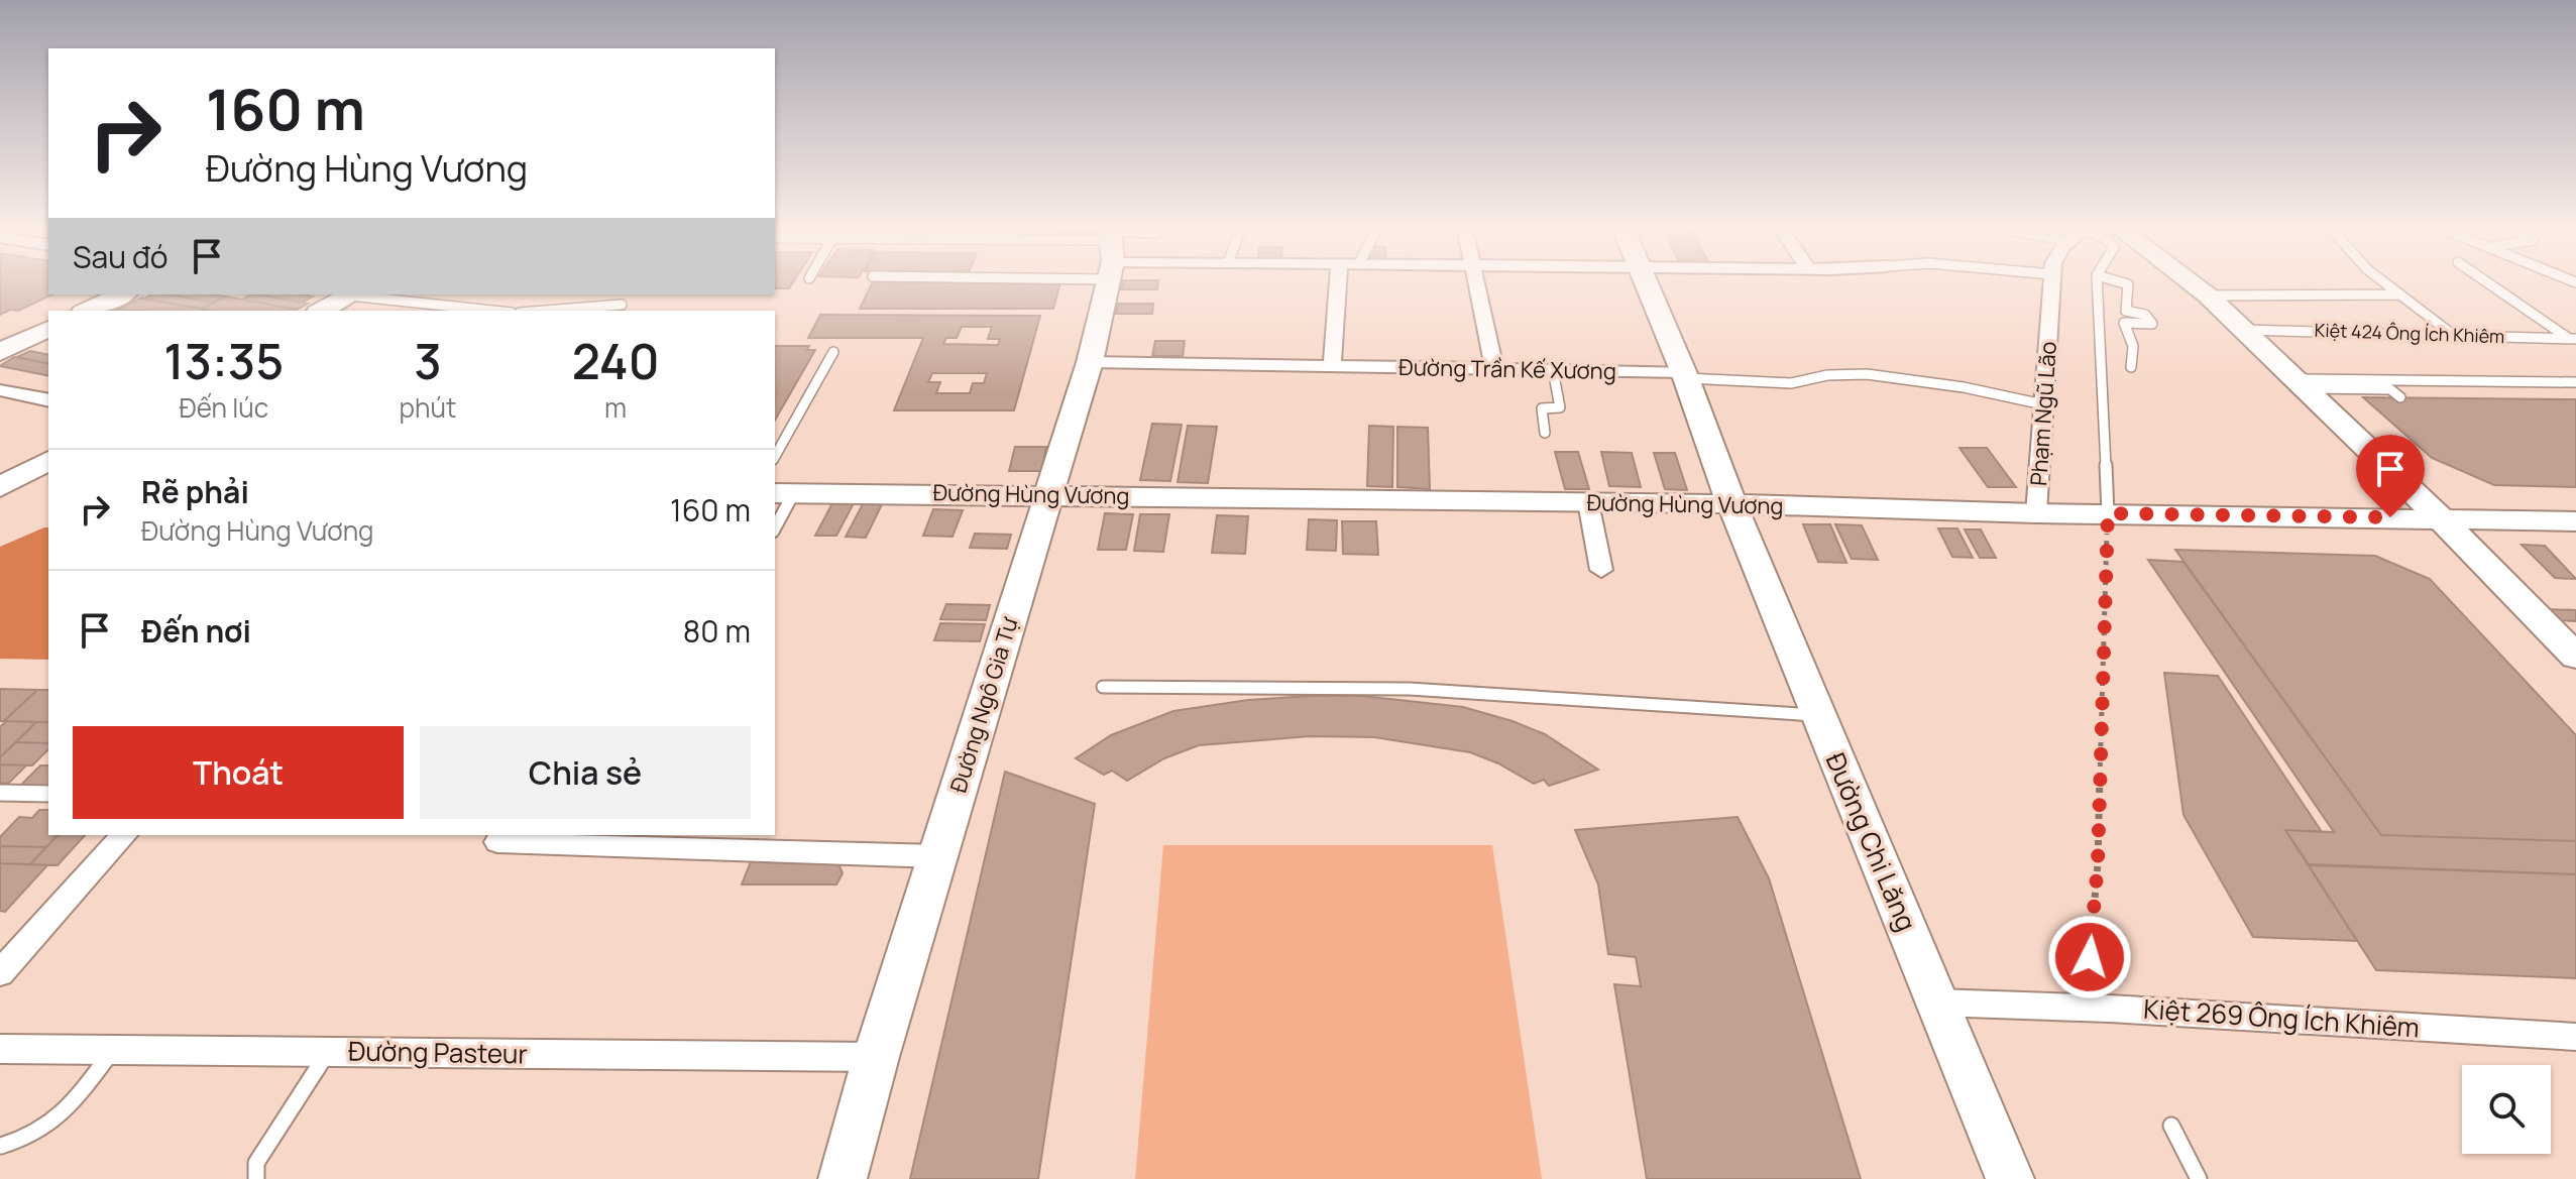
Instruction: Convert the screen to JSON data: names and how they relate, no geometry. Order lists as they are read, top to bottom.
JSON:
{
  "streets": {
    "street": [
      "Đường Trần Kế Xương",
      "Phạm Ngũ Lão",
      "Đường Hùng Vương",
      "Đường Ngô Gia Tự",
      "Đường Chi Lăng",
      "Kiệt 269 Ông Ích Khiêm",
      "Đường Pasteur"
    ],
    "lane": ["Kiệt 424 Ông Ích Khiêm"]
  },
  "crossings": [
    ["Đường Trần Kế Xương", "Đường Ngô Gia Tự"],
    ["Đường Trần Kế Xương", "Đường Chi Lăng"],
    ["Phạm Ngũ Lão", "Đường Hùng Vương"],
    ["Đường Hùng Vương", "Đường Ngô Gia Tự"],
    ["Đường Hùng Vương", "Đường Chi Lăng"],
    ["Đường Ngô Gia Tự", "Đường Pasteur"],
    ["Đường Chi Lăng", "Kiệt 269 Ông Ích Khiêm"]
  ],
  "page": {
    "turn": ["160 m", "Đường Hùng Vương"],
    "then": "Sau đó",
    "eta": [
      "13:35",
      "Đến lúc",
      "3",
      "phút",
      "240",
      "m"
    ],
    "list": [
      {
        "name": "Rẽ phải",
        "note": "Đường Hùng Vương",
        "value": "160 m"
      },
      {
        "name": "Đến nơi",
        "value": "80 m"
      }
    ],
    "buttons": ["Thoát", "Chia sẻ"]
  }
}
